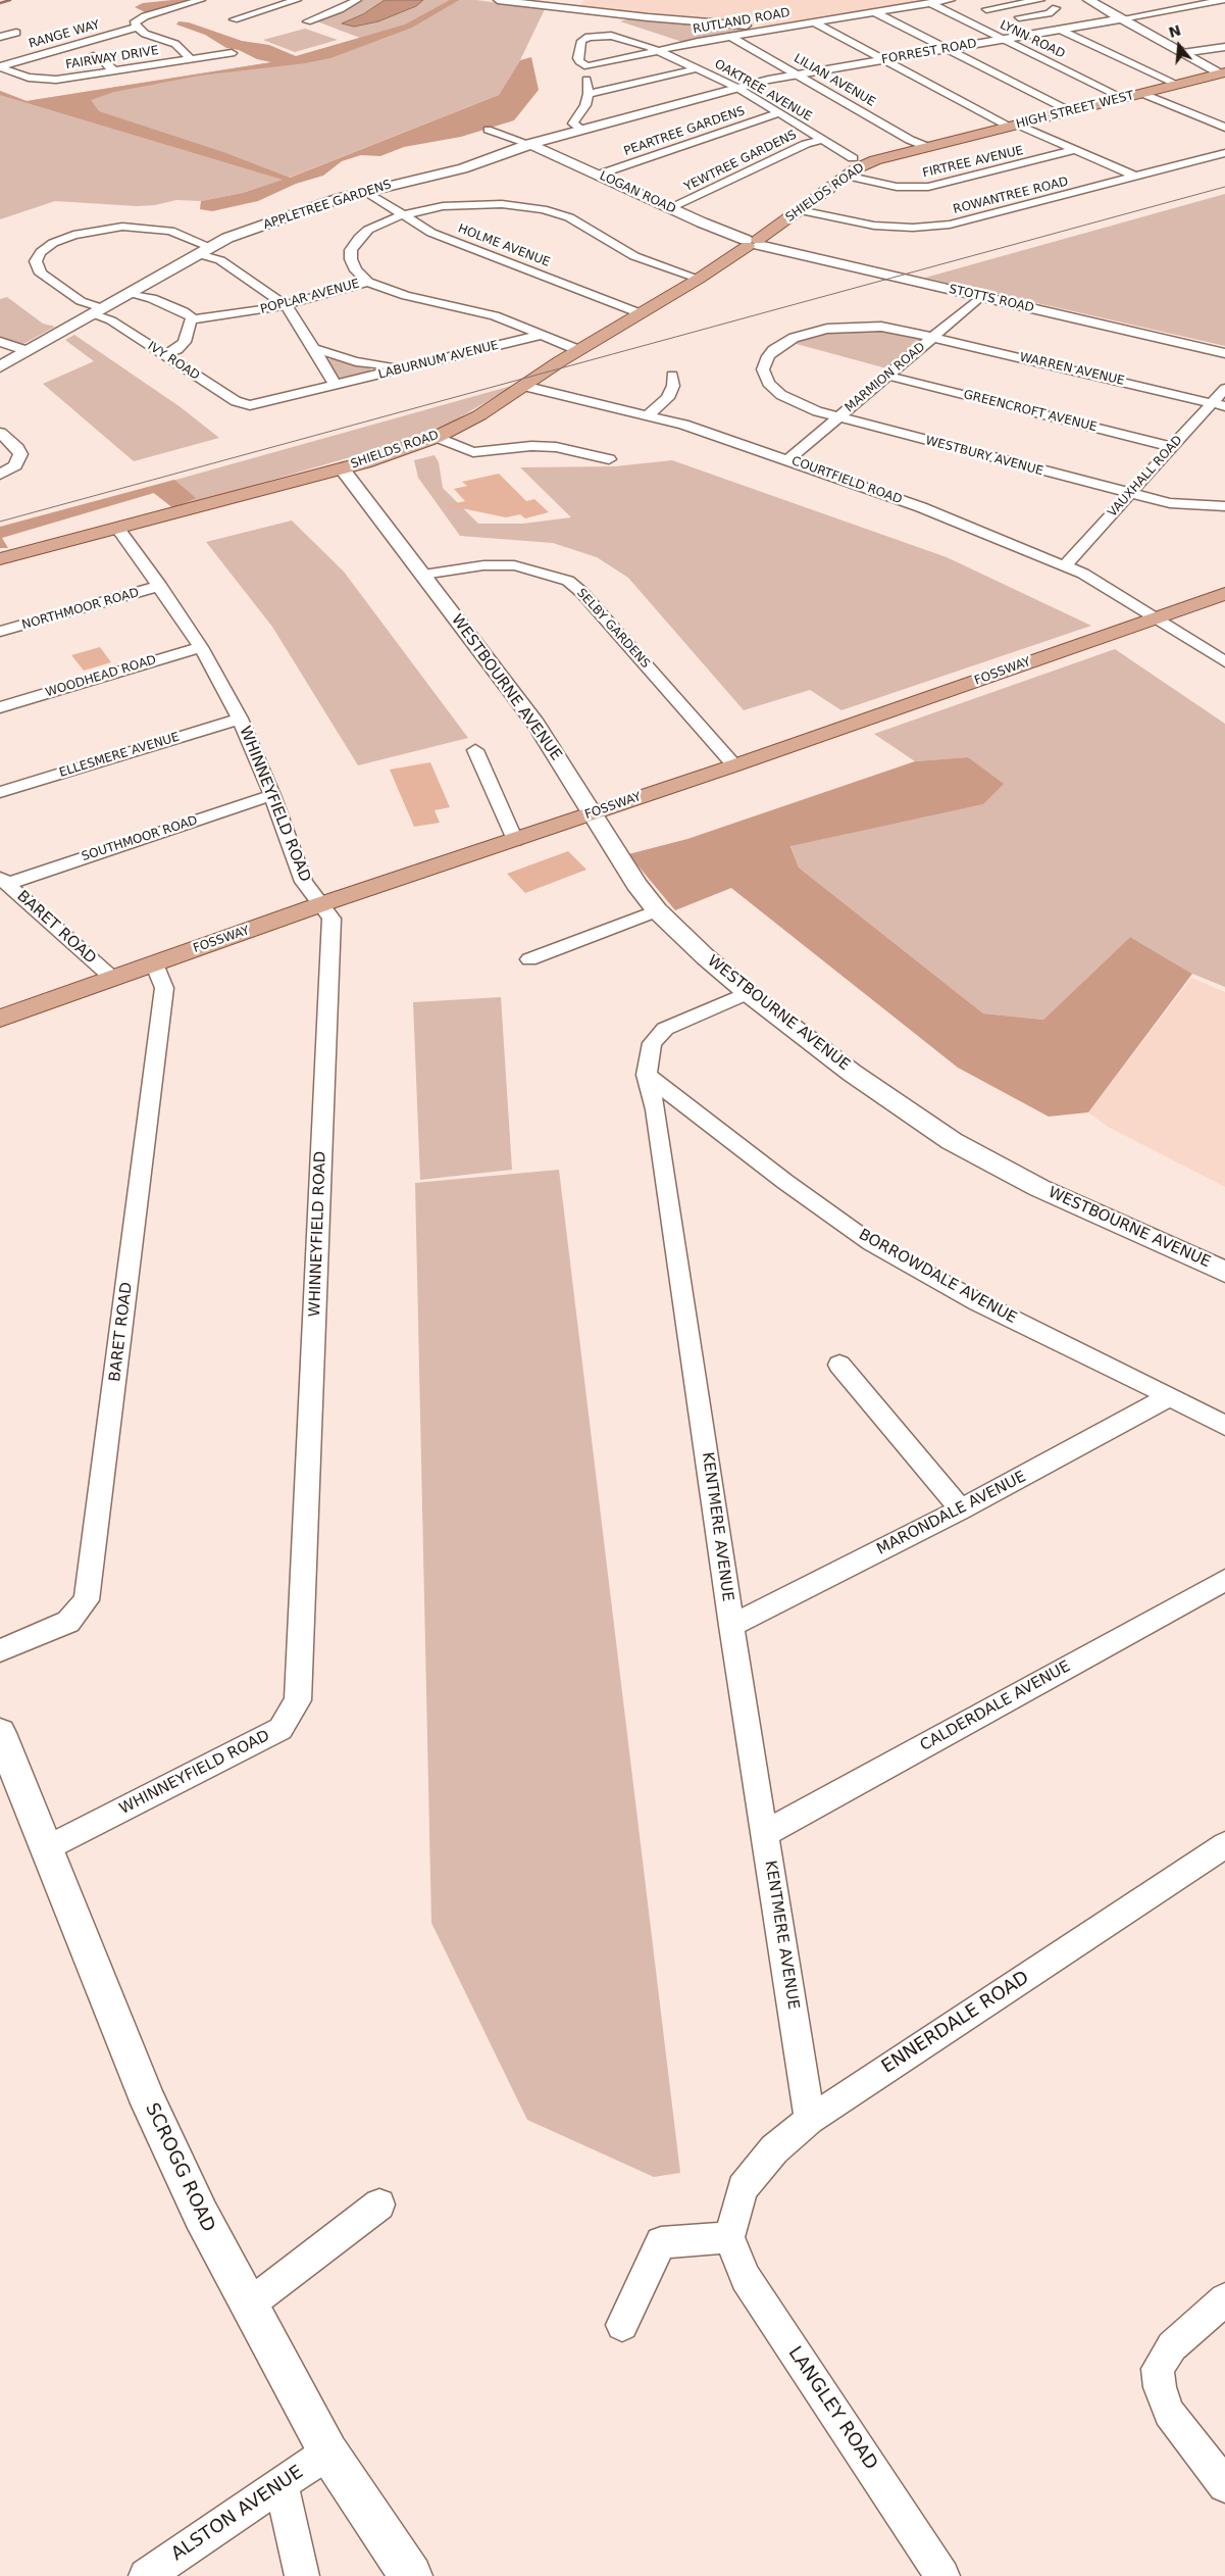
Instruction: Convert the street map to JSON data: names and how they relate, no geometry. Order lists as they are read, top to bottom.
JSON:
{
  "streets": {
    "main road": ["HIGH STREET WEST", "SHIELDS ROAD", "FOSSWAY"],
    "street": [
      "RUTLAND ROAD",
      "RANGE WAY",
      "LYNN ROAD",
      "FORREST ROAD",
      "FAIRWAY DRIVE",
      "LILIAN AVENUE",
      "OAKTREE AVENUE",
      "PEARTREE GARDENS",
      "YEWTREE GARDENS",
      "FIRTREE AVENUE",
      "LOGAN ROAD",
      "ROWANTREE ROAD",
      "APPLETREE GARDENS",
      "HOLME AVENUE",
      "POPLAR AVENUE",
      "STOTTS ROAD",
      "LABURNUM AVENUE",
      "IVY ROAD",
      "WARREN AVENUE",
      "MARMION ROAD",
      "GREENCROFT AVENUE",
      "WESTBURY AVENUE",
      "VAUXHALL ROAD",
      "COURTFIELD ROAD",
      "NORTHMOOR ROAD",
      "SELBY GARDENS",
      "WOODHEAD ROAD",
      "WESTBOURNE AVENUE",
      "ELLESMERE AVENUE",
      "WHINNEYFIELD ROAD",
      "SOUTHMOOR ROAD",
      "BARET ROAD",
      "BORROWDALE AVENUE",
      "MARONDALE AVENUE",
      "KENTMERE AVENUE",
      "CALDERDALE AVENUE",
      "ENNERDALE ROAD",
      "SCROGG ROAD",
      "LANGLEY ROAD",
      "ALSTON AVENUE"
    ]
  },
  "crossings": [
    ["RUTLAND ROAD", "LYNN ROAD"],
    ["RUTLAND ROAD", "LILIAN AVENUE"],
    ["RUTLAND ROAD", "OAKTREE AVENUE"],
    ["RANGE WAY", "FAIRWAY DRIVE"],
    ["LYNN ROAD", "FORREST ROAD"],
    ["LYNN ROAD", "HIGH STREET WEST"],
    ["FORREST ROAD", "LILIAN AVENUE"],
    ["FORREST ROAD", "OAKTREE AVENUE"],
    ["FORREST ROAD", "APPLETREE GARDENS"],
    ["LILIAN AVENUE", "HIGH STREET WEST"],
    ["LILIAN AVENUE", "SHIELDS ROAD"],
    ["OAKTREE AVENUE", "PEARTREE GARDENS"],
    ["OAKTREE AVENUE", "YEWTREE GARDENS"],
    ["OAKTREE AVENUE", "APPLETREE GARDENS"],
    ["HIGH STREET WEST", "SHIELDS ROAD"],
    ["PEARTREE GARDENS", "LOGAN ROAD"],
    ["YEWTREE GARDENS", "LOGAN ROAD"],
    ["FIRTREE AVENUE", "SHIELDS ROAD"],
    ["LOGAN ROAD", "SHIELDS ROAD"],
    ["LOGAN ROAD", "APPLETREE GARDENS"],
    ["LOGAN ROAD", "STOTTS ROAD"],
    ["SHIELDS ROAD", "ROWANTREE ROAD"],
    ["SHIELDS ROAD", "HOLME AVENUE"],
    ["SHIELDS ROAD", "STOTTS ROAD"],
    ["SHIELDS ROAD", "COURTFIELD ROAD"],
    ["SHIELDS ROAD", "WESTBOURNE AVENUE"],
    ["SHIELDS ROAD", "WHINNEYFIELD ROAD"],
    ["APPLETREE GARDENS", "HOLME AVENUE"],
    ["APPLETREE GARDENS", "IVY ROAD"],
    ["STOTTS ROAD", "MARMION ROAD"],
    ["LABURNUM AVENUE", "IVY ROAD"],
    ["WARREN AVENUE", "MARMION ROAD"],
    ["WARREN AVENUE", "WESTBURY AVENUE"],
    ["WARREN AVENUE", "VAUXHALL ROAD"],
    ["MARMION ROAD", "GREENCROFT AVENUE"],
    ["MARMION ROAD", "WESTBURY AVENUE"],
    ["MARMION ROAD", "COURTFIELD ROAD"],
    ["GREENCROFT AVENUE", "VAUXHALL ROAD"],
    ["WESTBURY AVENUE", "VAUXHALL ROAD"],
    ["VAUXHALL ROAD", "COURTFIELD ROAD"],
    ["COURTFIELD ROAD", "FOSSWAY"],
    ["NORTHMOOR ROAD", "WHINNEYFIELD ROAD"],
    ["SELBY GARDENS", "FOSSWAY"],
    ["SELBY GARDENS", "WESTBOURNE AVENUE"],
    ["FOSSWAY", "WESTBOURNE AVENUE"],
    ["FOSSWAY", "WHINNEYFIELD ROAD"],
    ["FOSSWAY", "BARET ROAD"],
    ["WOODHEAD ROAD", "WHINNEYFIELD ROAD"],
    ["WESTBOURNE AVENUE", "KENTMERE AVENUE"],
    ["ELLESMERE AVENUE", "WHINNEYFIELD ROAD"],
    ["WHINNEYFIELD ROAD", "SOUTHMOOR ROAD"],
    ["WHINNEYFIELD ROAD", "SCROGG ROAD"],
    ["SOUTHMOOR ROAD", "BARET ROAD"],
    ["BORROWDALE AVENUE", "MARONDALE AVENUE"],
    ["BORROWDALE AVENUE", "KENTMERE AVENUE"],
    ["MARONDALE AVENUE", "KENTMERE AVENUE"],
    ["KENTMERE AVENUE", "CALDERDALE AVENUE"],
    ["KENTMERE AVENUE", "ENNERDALE ROAD"],
    ["ENNERDALE ROAD", "LANGLEY ROAD"],
    ["SCROGG ROAD", "ALSTON AVENUE"]
  ],
  "north": "top"
}
